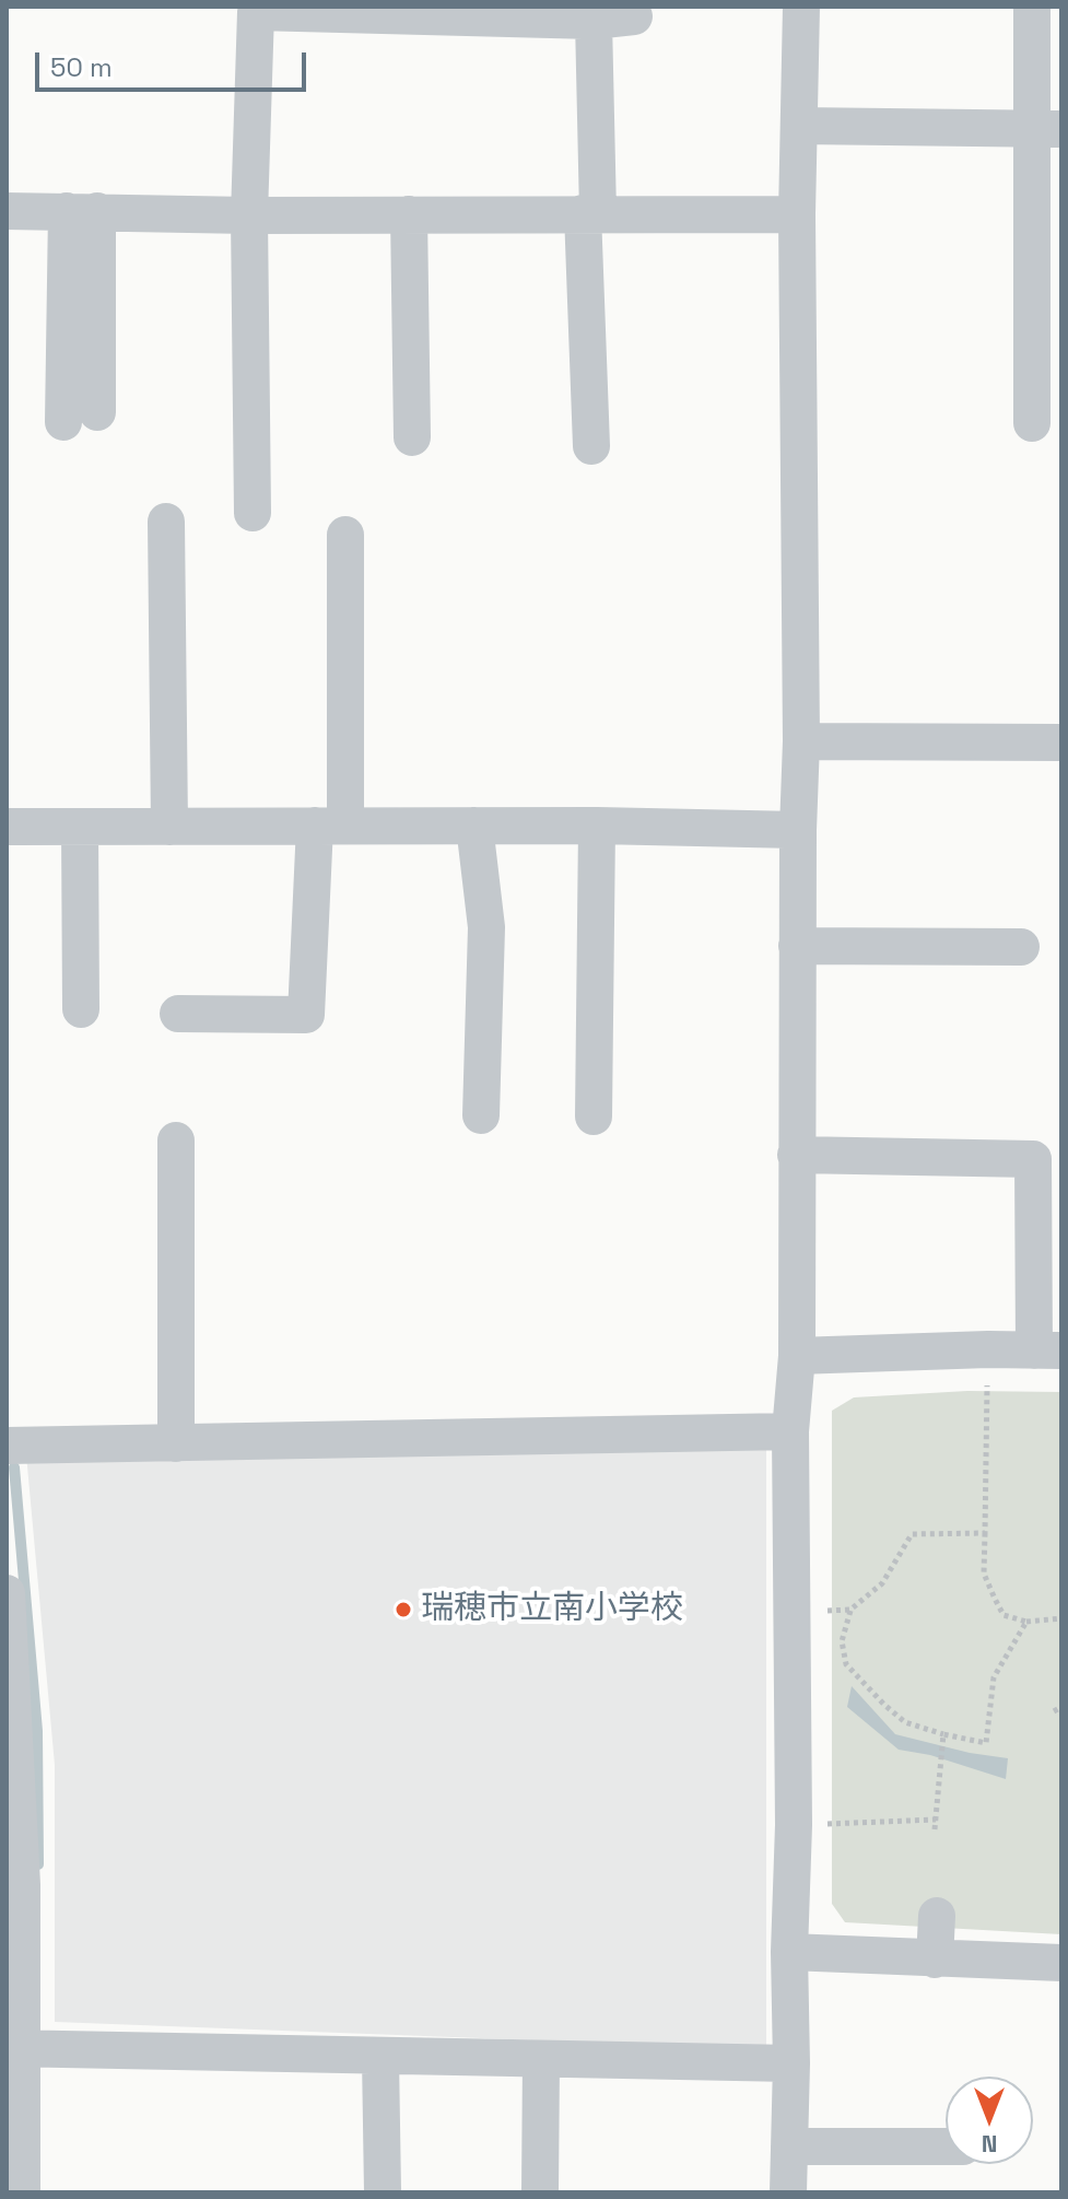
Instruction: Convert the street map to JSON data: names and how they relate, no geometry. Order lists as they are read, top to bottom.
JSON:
{
  "places": ["瑞穂市立南小学校"],
  "scale_bar": "50 m",
  "north": "bottom"
}
